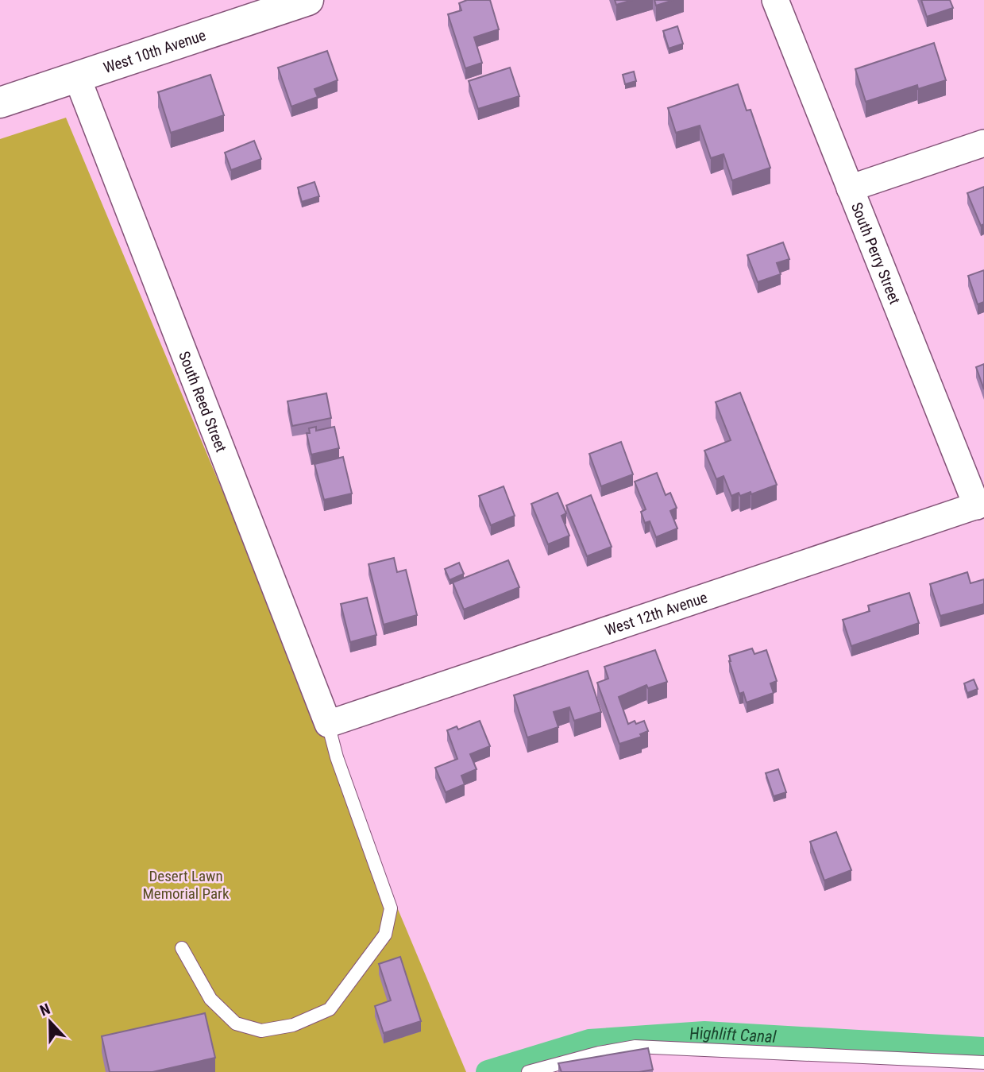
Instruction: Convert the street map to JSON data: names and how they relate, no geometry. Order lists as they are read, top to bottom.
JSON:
{
  "streets": {
    "main road": ["West 10th Avenue"],
    "street": ["South Perry Street", "South Reed Street", "West 12th Avenue"]
  },
  "crossings": [
    ["West 10th Avenue", "South Reed Street"],
    ["South Perry Street", "West 12th Avenue"],
    ["South Reed Street", "West 12th Avenue"]
  ],
  "water": ["Highlift Canal"],
  "parks": ["Desert Lawn Memorial Park"],
  "north": "top"
}
